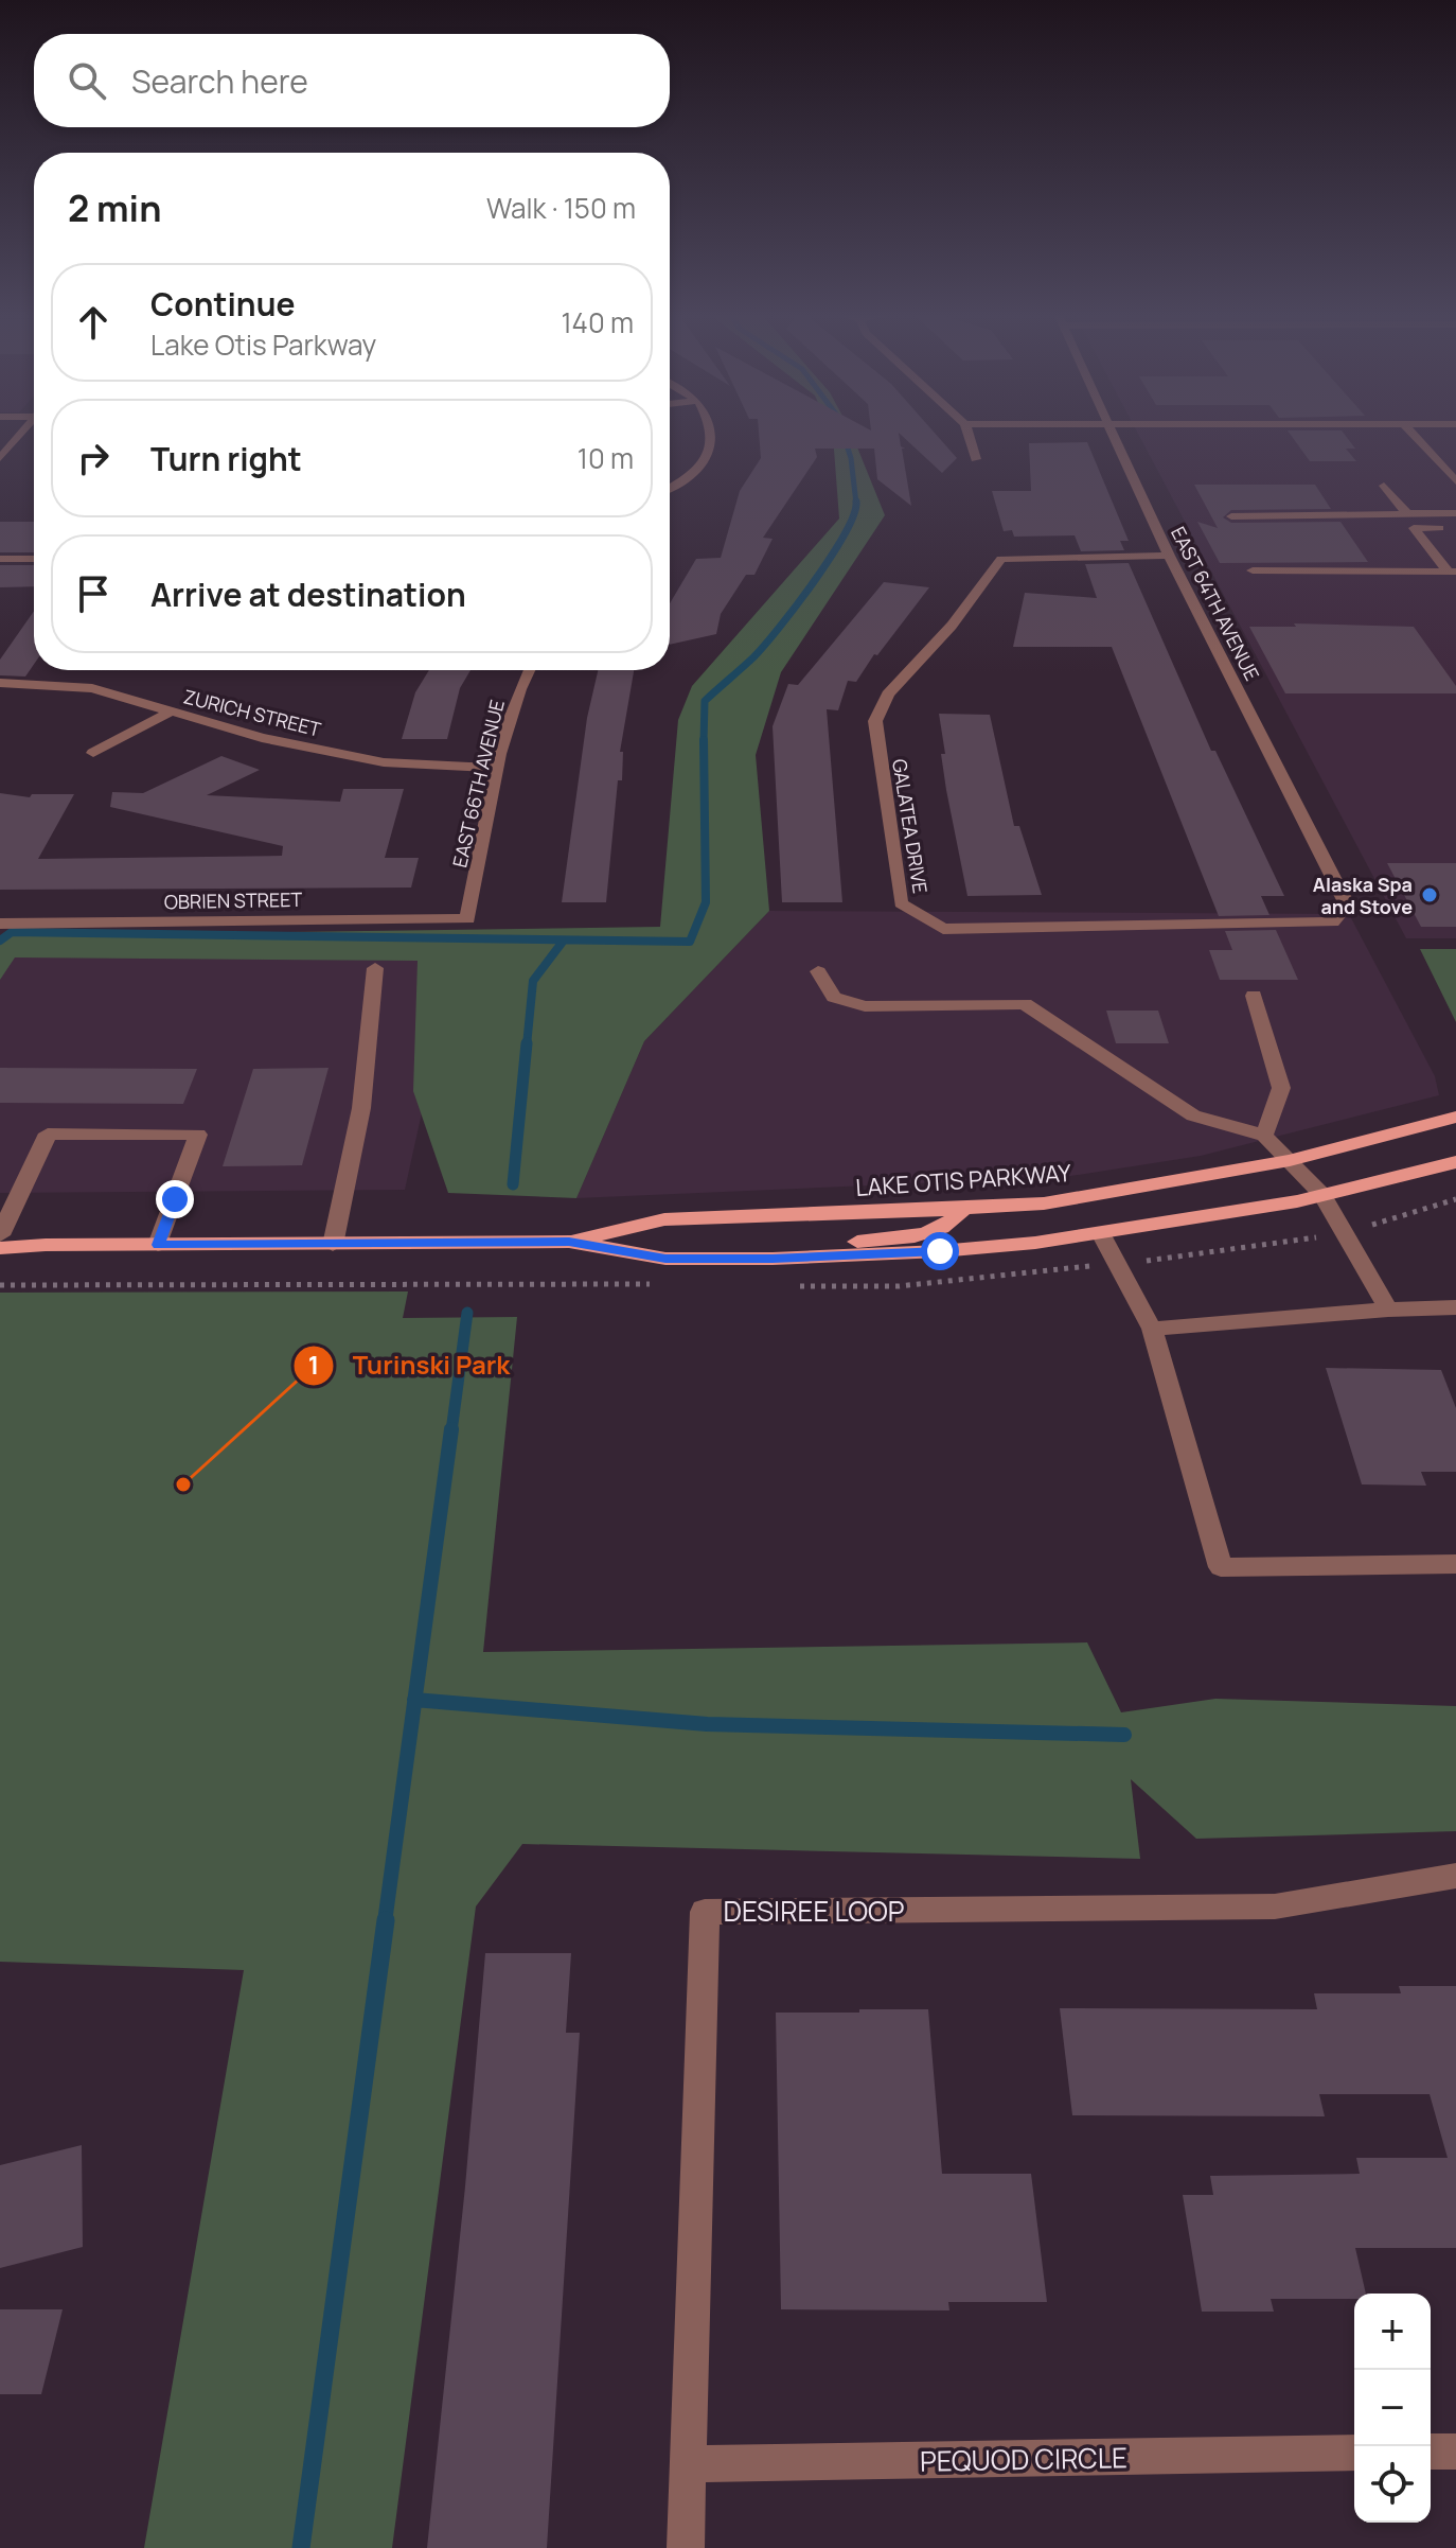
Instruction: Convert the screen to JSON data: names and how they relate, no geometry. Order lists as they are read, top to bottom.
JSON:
{
  "streets": {
    "main road": ["LAKE OTIS PARKWAY"],
    "street": [
      "EAST 64TH AVENUE",
      "ZURICH STREET",
      "EAST 66TH AVENUE",
      "GALATEA DRIVE",
      "OBRIEN STREET",
      "DESIREE LOOP",
      "PEQUOD CIRCLE"
    ]
  },
  "crossings": [
    ["EAST 64TH AVENUE", "GALATEA DRIVE"],
    ["ZURICH STREET", "EAST 66TH AVENUE"],
    ["EAST 66TH AVENUE", "OBRIEN STREET"],
    ["DESIREE LOOP", "PEQUOD CIRCLE"]
  ],
  "places": ["Alaska Spa and Stove", "Turinski Park"],
  "page": {
    "search": "Search here",
    "heading": ["2 min", "Walk · 150 m"],
    "list": [
      ["Continue", "Lake Otis Parkway", "140 m"],
      ["Turn right", "10 m"],
      "Arrive at destination"
    ],
    "map_buttons": ["+", "−"]
  }
}
